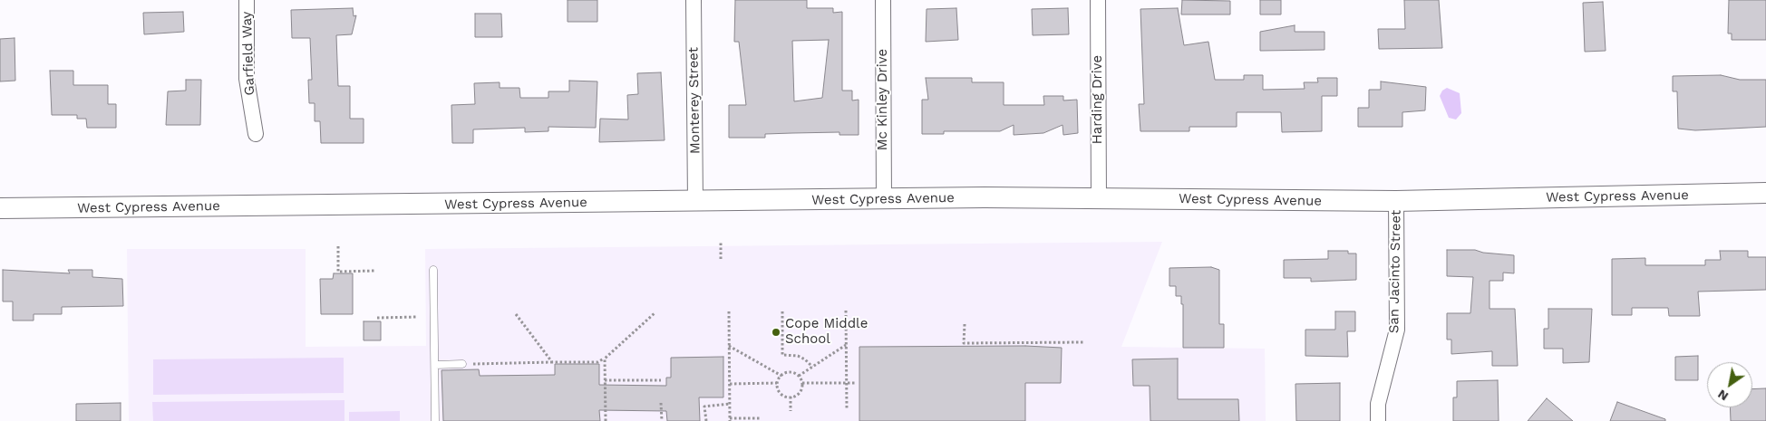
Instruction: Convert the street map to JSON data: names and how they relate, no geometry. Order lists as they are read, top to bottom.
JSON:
{
  "streets": {
    "main road": ["West Cypress Avenue"],
    "street": [
      "Garfield Way",
      "Mc Kinley Drive",
      "Harding Drive",
      "Monterey Street",
      "San Jacinto Street"
    ]
  },
  "crossings": [
    ["Mc Kinley Drive", "West Cypress Avenue"],
    ["Harding Drive", "West Cypress Avenue"],
    ["Monterey Street", "West Cypress Avenue"],
    ["West Cypress Avenue", "San Jacinto Street"]
  ],
  "places": ["Cope Middle School"],
  "north": "bottom left"
}
